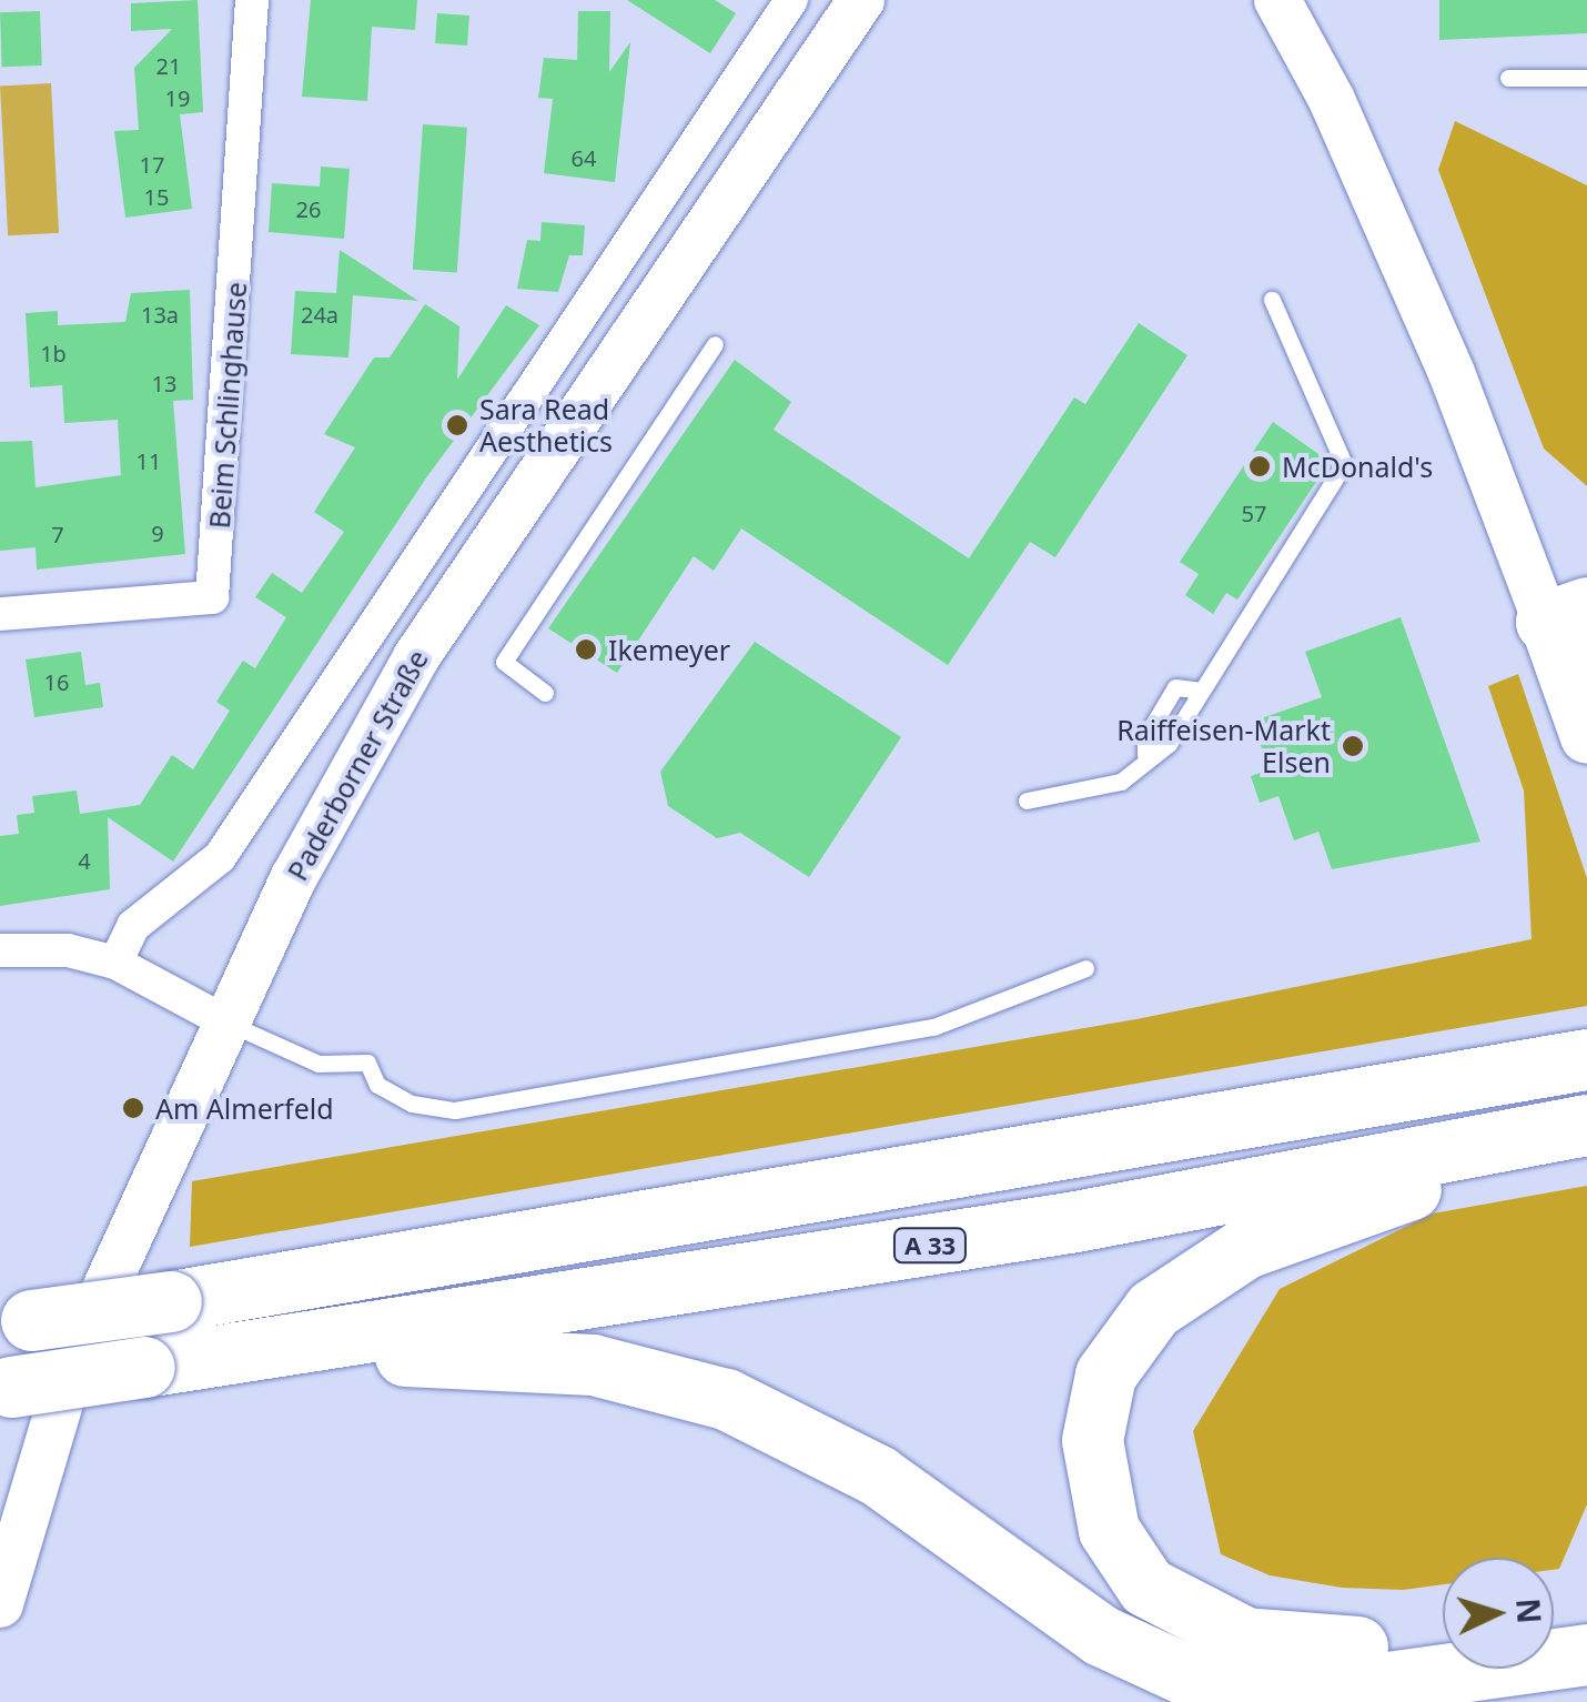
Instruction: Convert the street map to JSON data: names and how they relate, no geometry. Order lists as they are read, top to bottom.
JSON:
{
  "streets": {
    "highway": ["A 33"],
    "street": ["Beim Schlinghause", "Paderborner Straße"]
  },
  "places": [
    "Sara Read Aesthetics",
    "McDonald's",
    "Ikemeyer",
    "Raiffeisen-Markt Elsen",
    "Am Almerfeld"
  ],
  "house_numbers": [
    "21",
    "19",
    "64",
    "17",
    "15",
    "26",
    "13a",
    "24a",
    "1b",
    "13",
    "11",
    "57",
    "9",
    "7",
    "16",
    "4"
  ],
  "north": "right"
}
